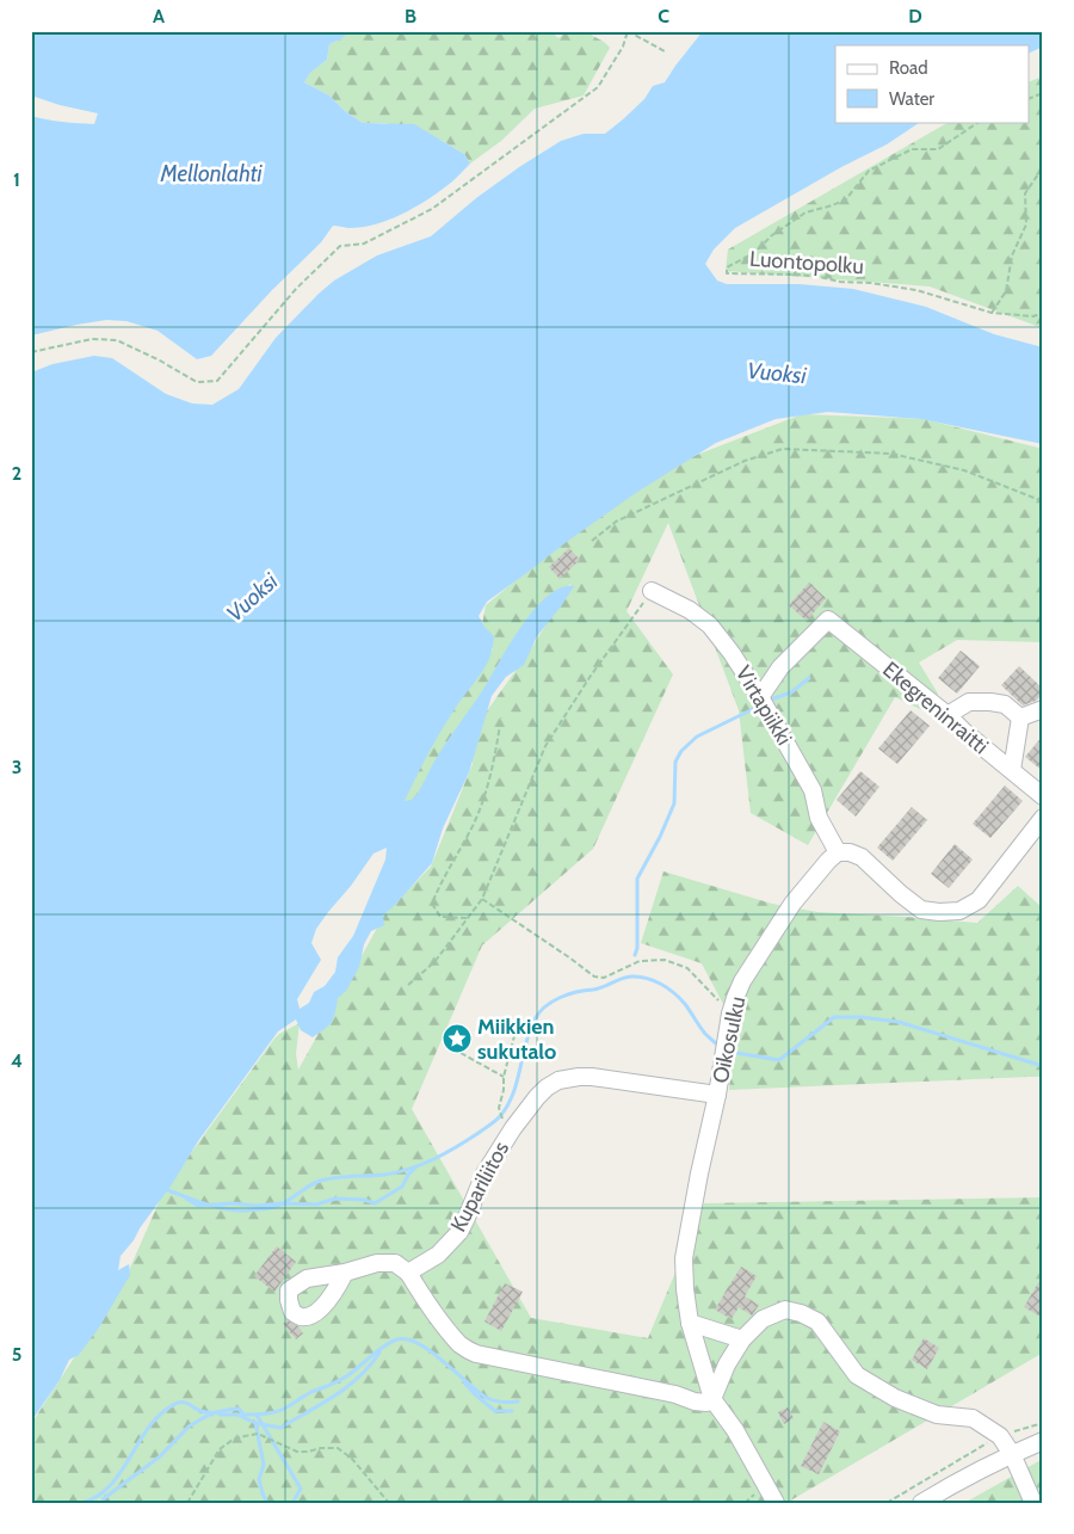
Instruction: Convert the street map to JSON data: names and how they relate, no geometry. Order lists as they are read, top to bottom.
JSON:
{
  "streets": {
    "street": [
      "Virtapiikki",
      "Ekegreninraitti",
      "Oikosulku",
      "Kupariliitos"
    ],
    "path": ["Luontopolku"]
  },
  "crossings": [
    ["Virtapiikki", "Ekegreninraitti"],
    ["Virtapiikki", "Oikosulku"],
    ["Oikosulku", "Kupariliitos"]
  ],
  "water": ["Mellonlahti", "Vuoksi"],
  "places": {
    "place": ["Miikkien sukutalo"]
  },
  "legend": ["Road", "Water"],
  "grid": {
    "columns": [
      "A",
      "B",
      "C",
      "D"
    ],
    "rows": [
      "1",
      "2",
      "3",
      "4",
      "5"
    ]
  }
}
